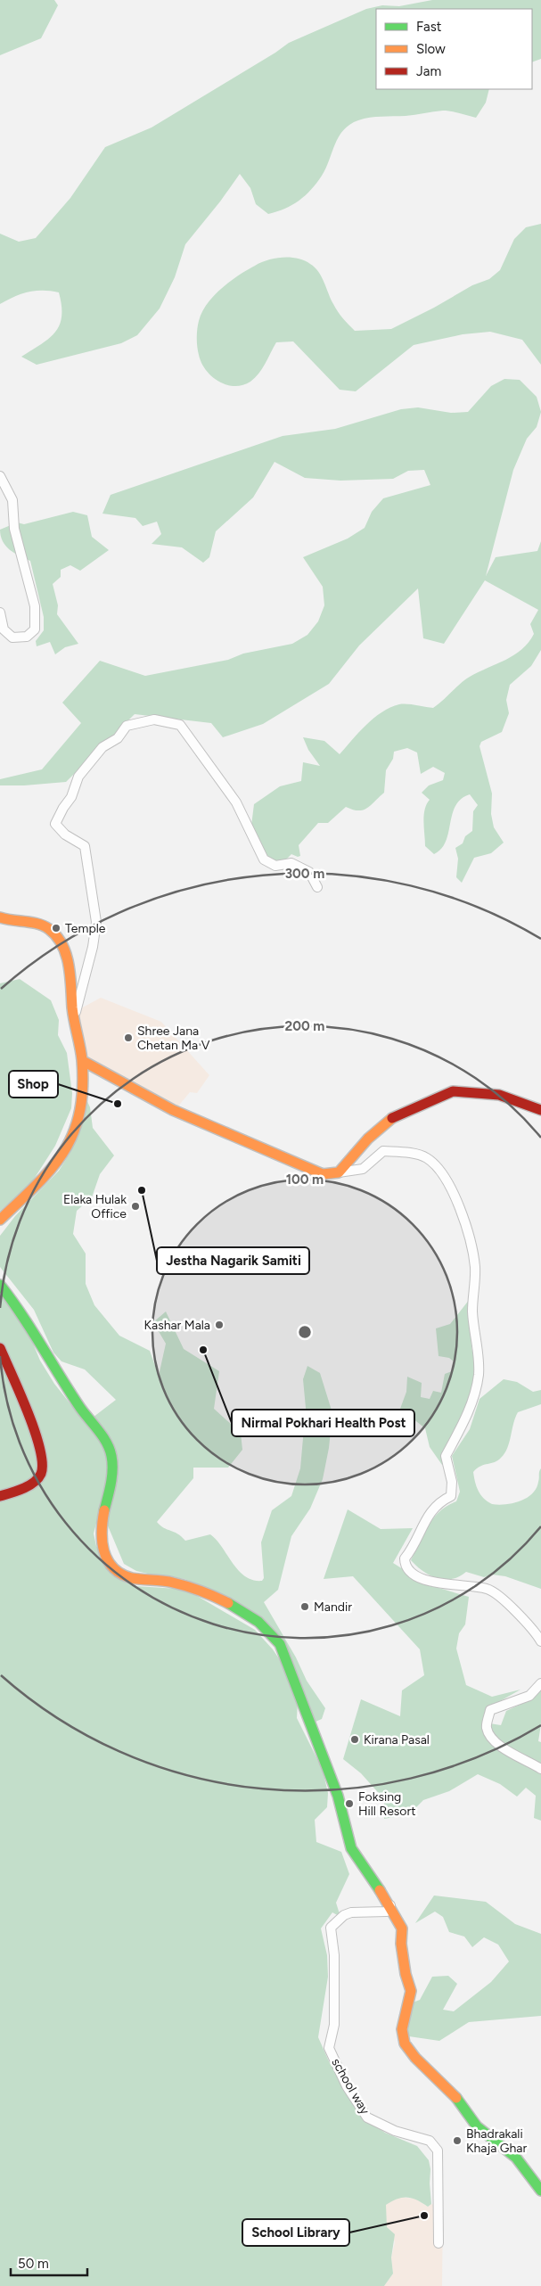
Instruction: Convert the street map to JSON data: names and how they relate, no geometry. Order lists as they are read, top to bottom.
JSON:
{
  "streets": {
    "street": ["school way"]
  },
  "places": [
    "Temple",
    "Shree Jana Chetan Ma V",
    "Shop",
    "Jestha Nagarik Samiti",
    "Elaka Hulak Office",
    "Kashar Mala",
    "Nirmal Pokhari Health Post",
    "Mandir",
    "Kirana Pasal",
    "Foksing Hill Resort",
    "Bhadrakali Khaja Ghar",
    "School Library"
  ],
  "legend": ["Fast", "Slow", "Jam"],
  "scale_bar": "50 m",
  "rings": ["300 m", "200 m", "100 m"]
}
